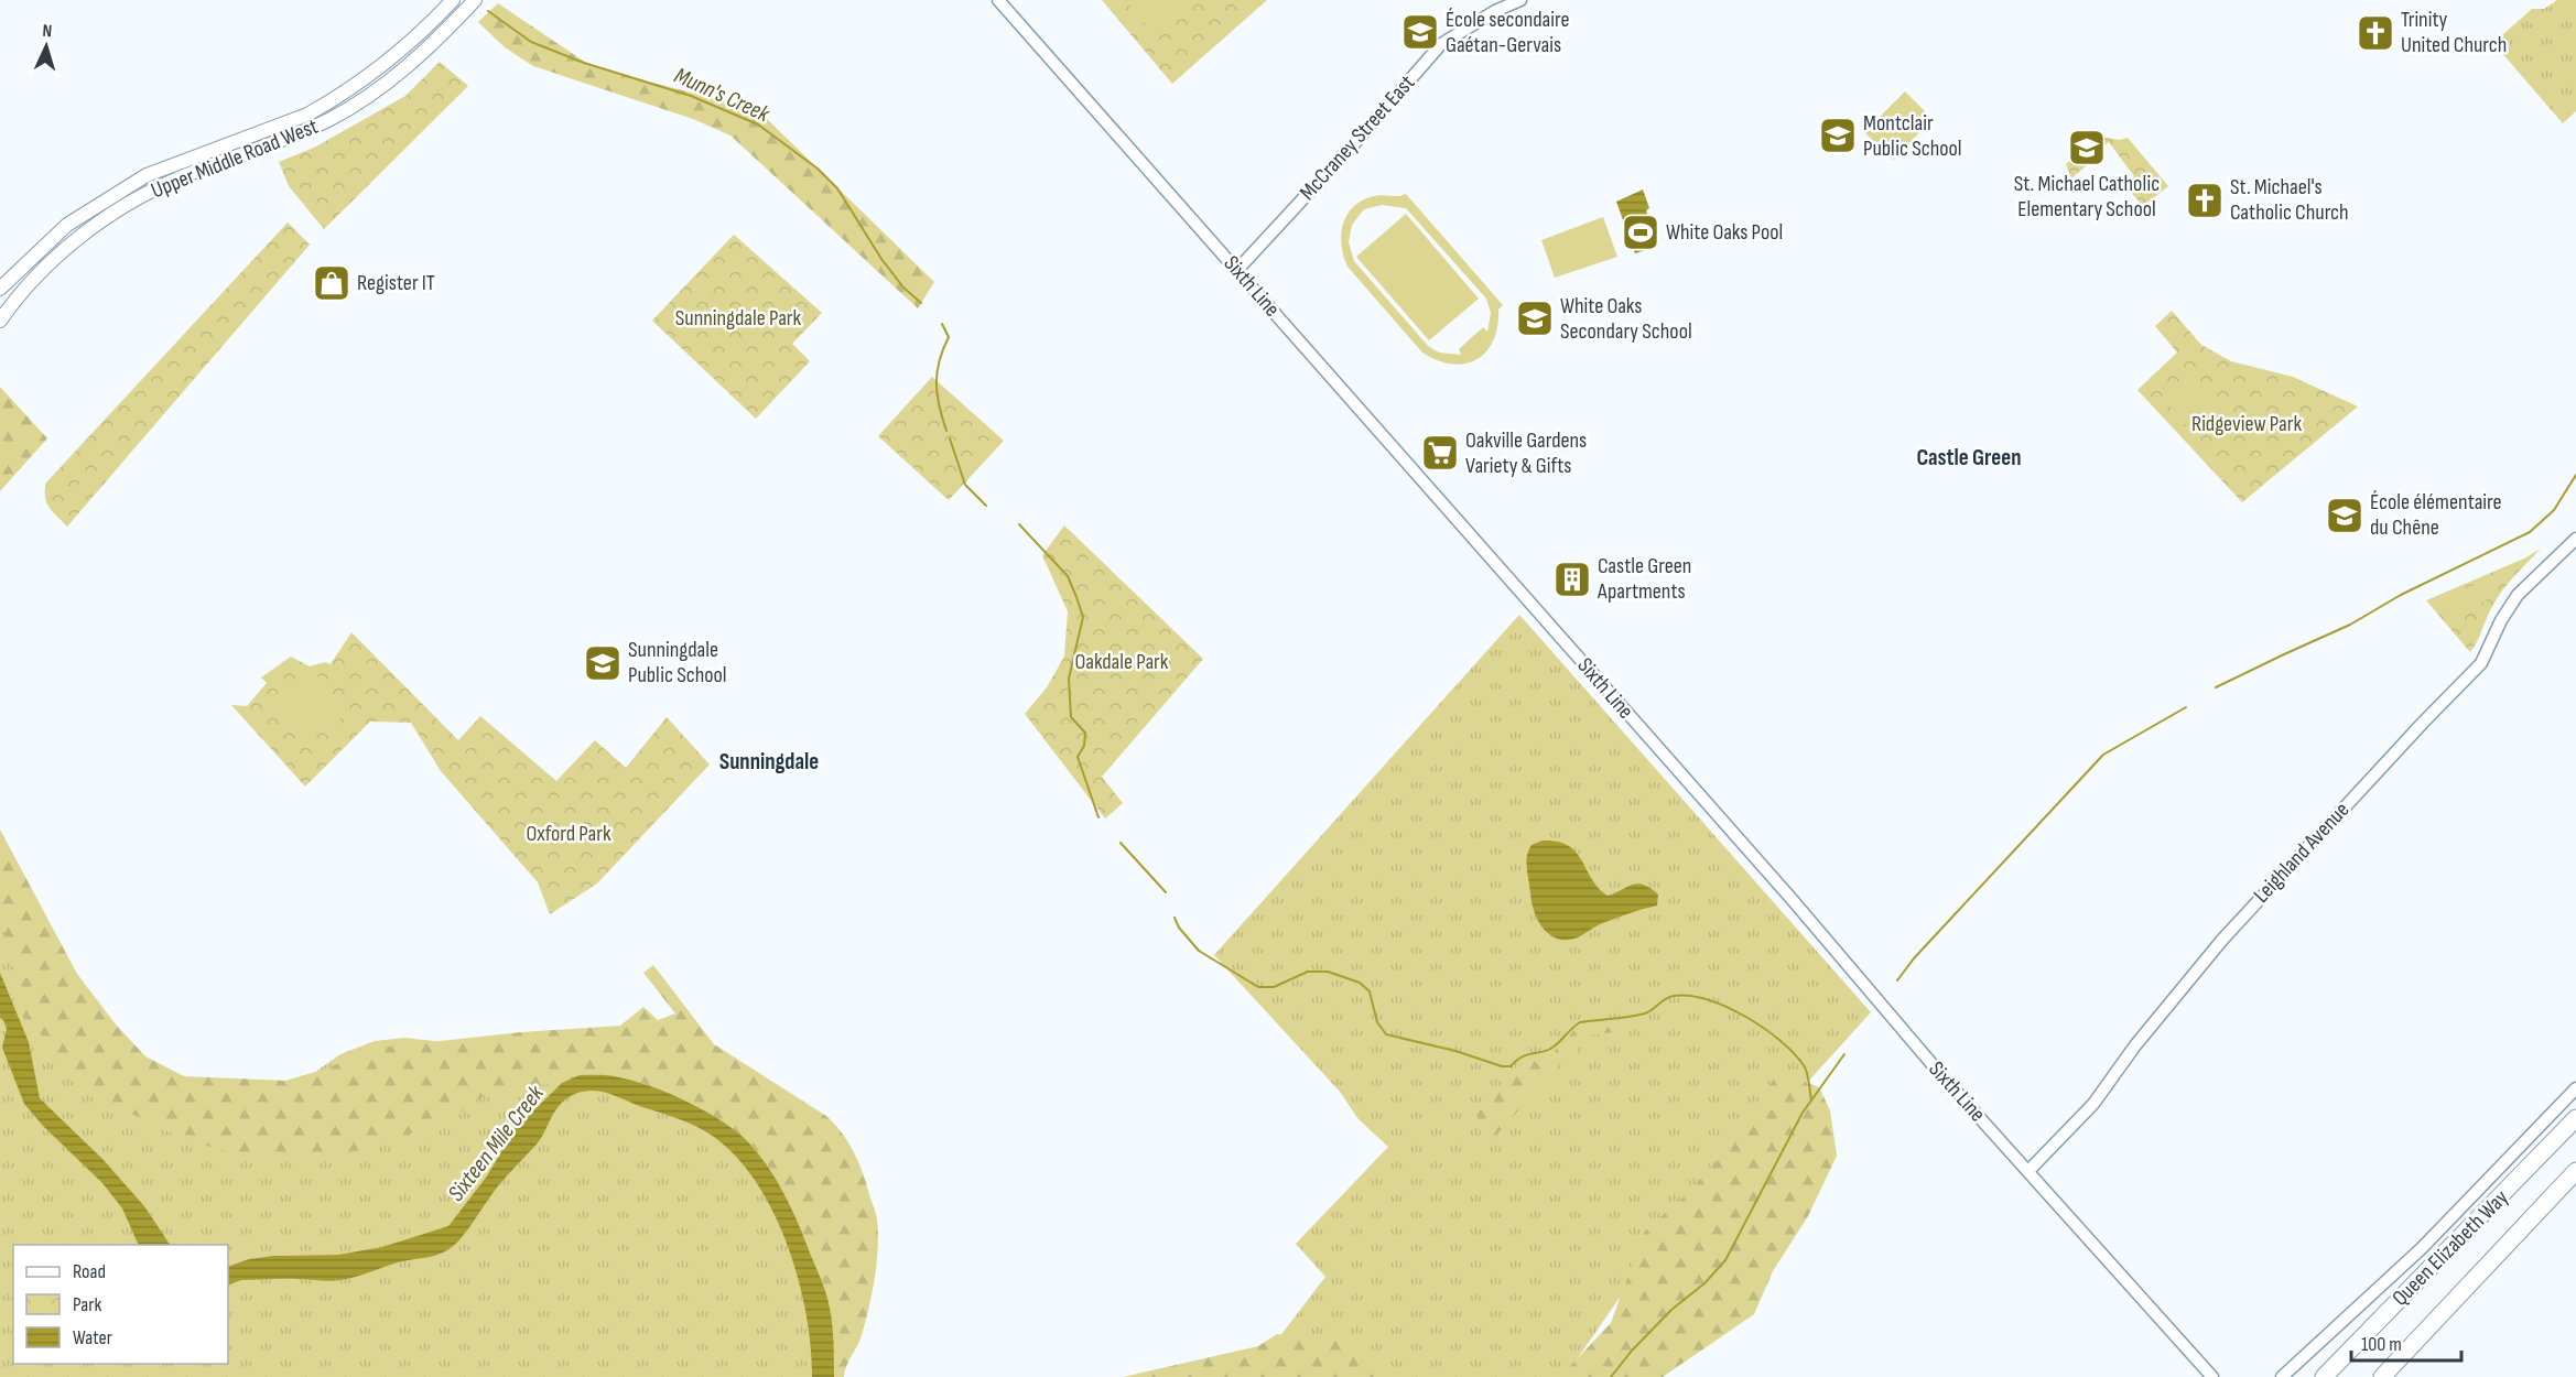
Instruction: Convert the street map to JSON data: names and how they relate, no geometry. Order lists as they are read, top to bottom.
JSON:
{
  "streets": {
    "highway": ["Queen Elizabeth Way"],
    "main road": ["Upper Middle Road West"],
    "street": ["McCraney Street East", "Sixth Line", "Leighland Avenue"]
  },
  "crossings": [
    ["McCraney Street East", "Sixth Line"],
    ["Sixth Line", "Leighland Avenue"]
  ],
  "districts": ["Castle Green", "Sunningdale"],
  "water": ["Munn's Creek", "Sixteen Mile Creek"],
  "parks": [
    "Sunningdale Park",
    "Ridgeview Park",
    "Oakdale Park",
    "Oxford Park"
  ],
  "places": {
    "school or university": [
      "École secondaire Gaétan-Gervais",
      "Montclair Public School",
      "St. Michael Catholic Elementary School",
      "White Oaks Secondary School",
      "École élémentaire du Chêne",
      "Sunningdale Public School"
    ],
    "church": ["Trinity United Church", "St. Michael's Catholic Church"],
    "sports": ["White Oaks Pool"],
    "shop": ["Register IT"],
    "supermarket": ["Oakville Gardens Variety & Gifts"],
    "building": ["Castle Green Apartments"]
  },
  "legend": ["Road", "Park", "Water"],
  "scale_bar": "100 m",
  "north": "top"
}
